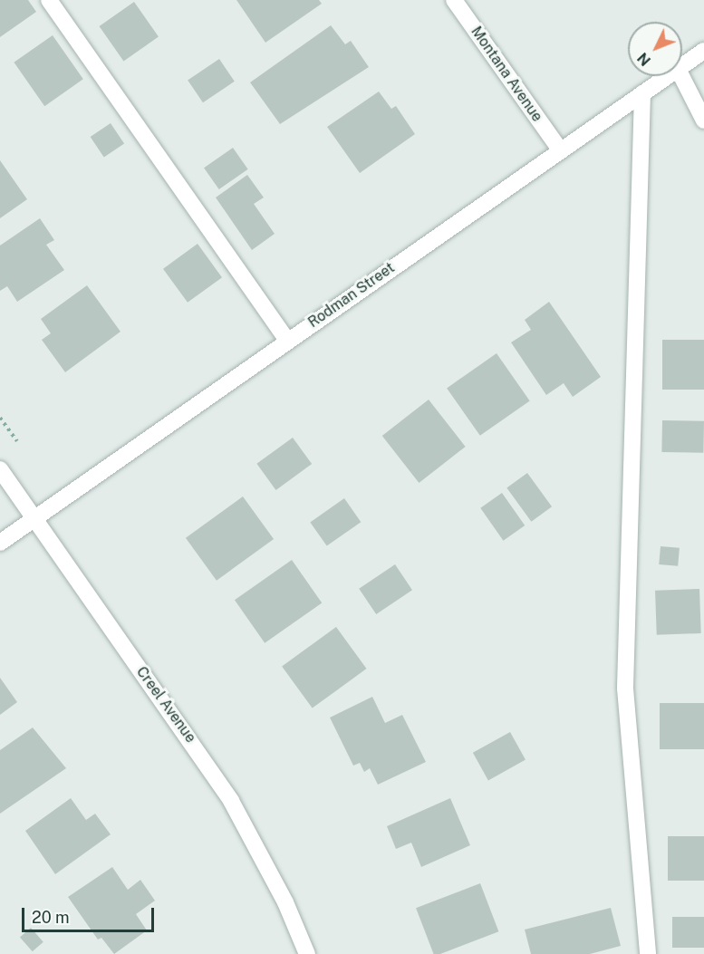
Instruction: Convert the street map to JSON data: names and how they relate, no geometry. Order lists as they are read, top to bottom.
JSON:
{
  "streets": {
    "street": ["Montana Avenue", "Rodman Street", "Creel Avenue"]
  },
  "crossings": [
    ["Montana Avenue", "Rodman Street"],
    ["Rodman Street", "Creel Avenue"]
  ],
  "scale_bar": "20 m",
  "north": "bottom left"
}
